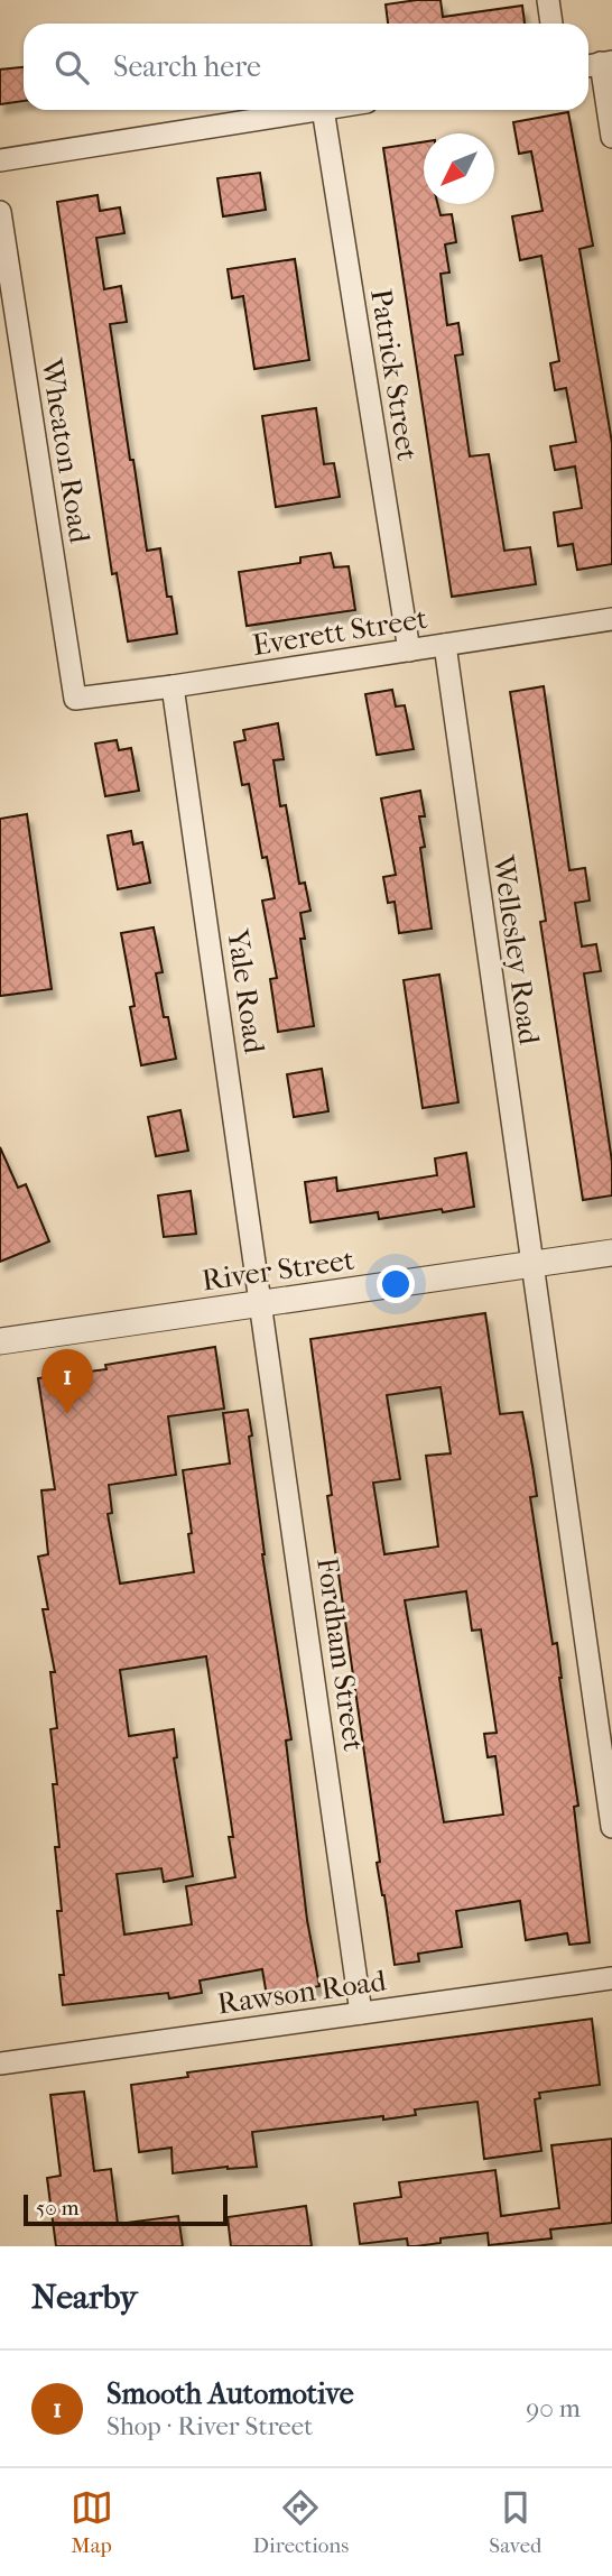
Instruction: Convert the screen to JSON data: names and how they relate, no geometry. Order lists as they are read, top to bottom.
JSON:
{
  "streets": {
    "street": [
      "Patrick Street",
      "Wheaton Road",
      "Everett Street",
      "Wellesley Road",
      "Yale Road",
      "River Street",
      "Fordham Street",
      "Rawson Road"
    ]
  },
  "crossings": [
    ["Patrick Street", "Everett Street"],
    ["Wheaton Road", "Everett Street"],
    ["Everett Street", "Wellesley Road"],
    ["Everett Street", "Yale Road"],
    ["Wellesley Road", "River Street"],
    ["Yale Road", "River Street"],
    ["Yale Road", "Fordham Street"],
    ["River Street", "Fordham Street"],
    ["Fordham Street", "Rawson Road"]
  ],
  "scale_bar": "50 m",
  "north": "bottom left",
  "page": {
    "search": "Search here",
    "pins": "1",
    "scale": "50 m",
    "heading": "Nearby",
    "list": [
      {
        "mark": "1",
        "name": "Smooth Automotive",
        "note": "Shop · River Street",
        "value": "90 m"
      }
    ],
    "nav": ["Map", "Directions", "Saved"]
  }
}
